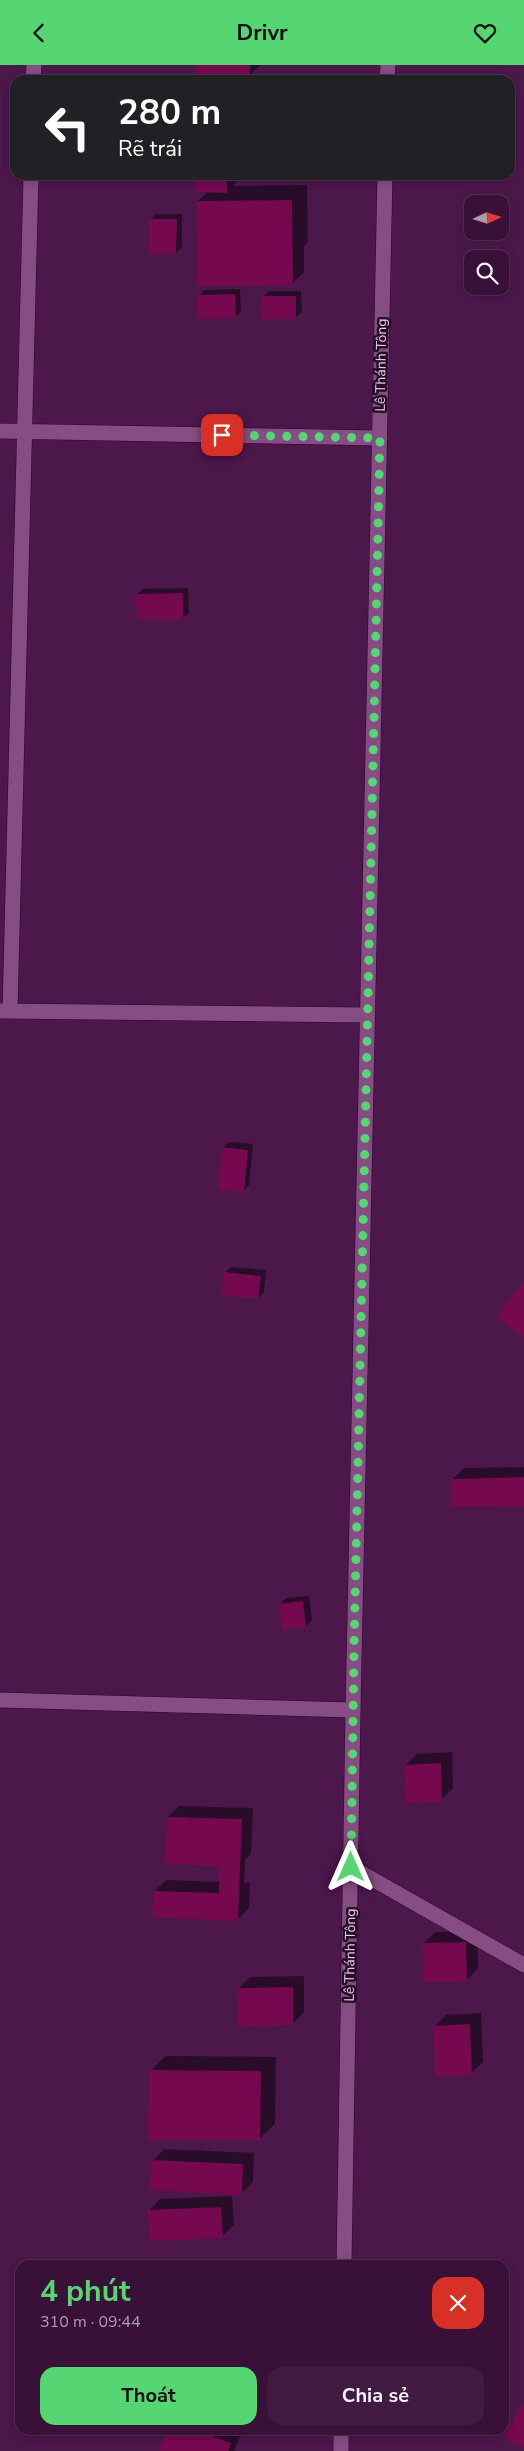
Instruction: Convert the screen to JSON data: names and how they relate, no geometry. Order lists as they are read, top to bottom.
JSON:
{
  "streets": {
    "street": ["Lê Thánh Tông"]
  },
  "north": "right",
  "page": {
    "header": "Drivr",
    "turn": ["280 m", "Rẽ trái"],
    "heading": ["4 phút", "310 m · 09:44"],
    "buttons": ["Thoát", "Chia sẻ"]
  }
}
